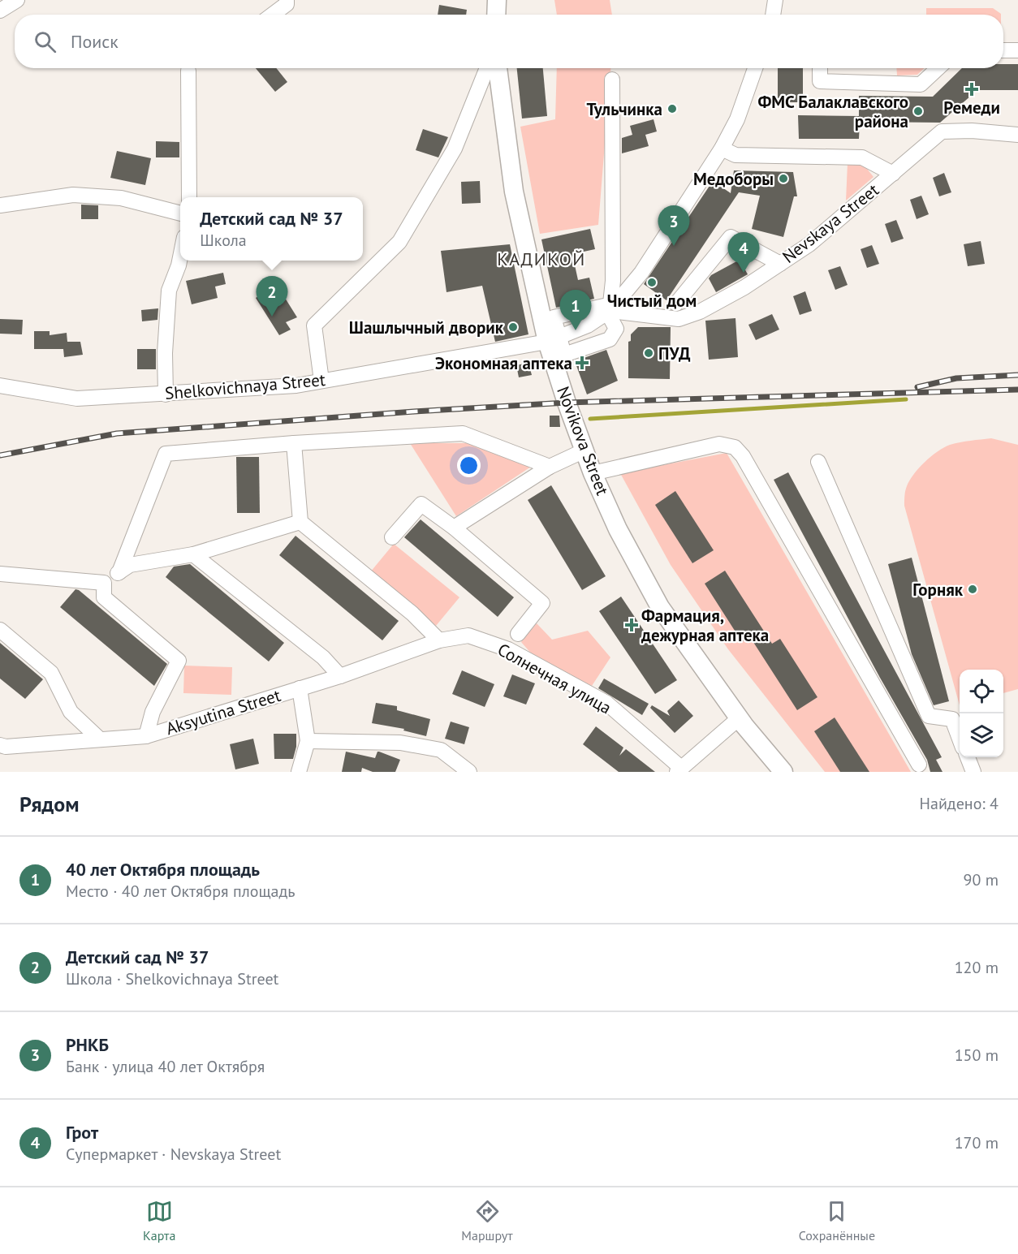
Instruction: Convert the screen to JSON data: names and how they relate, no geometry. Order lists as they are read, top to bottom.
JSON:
{
  "streets": {
    "main road": ["Novikova Street"],
    "street": [
      "Nevskaya Street",
      "Shelkovichnaya Street",
      "Солнечная улица",
      "Aksyutina Street"
    ]
  },
  "crossings": [
    ["Nevskaya Street", "Shelkovichnaya Street"],
    ["Nevskaya Street", "Novikova Street"],
    ["Shelkovichnaya Street", "Novikova Street"],
    ["Солнечная улица", "Aksyutina Street"]
  ],
  "districts": ["КАДИКОЙ"],
  "places": {
    "health": ["Ремеди", "Экономная аптека", "Фармация, дежурная аптека"],
    "other": [
      "Тульчинка",
      "ФМС Балаклавского района",
      "Медоборы",
      "Чистый дом",
      "Шашлычный дворик",
      "ПУД",
      "Горняк"
    ]
  },
  "page": {
    "search": "Поиск",
    "popup": ["Детский сад № 37", "Школа"],
    "pins": [
      "3",
      "4",
      "2",
      "1"
    ],
    "heading": ["Рядом", "Найдено: 4"],
    "list": [
      {
        "mark": "1",
        "name": "40 лет Октября площадь",
        "note": "Место · 40 лет Октября площадь",
        "value": "90 m"
      },
      {
        "mark": "2",
        "name": "Детский сад № 37",
        "note": "Школа · Shelkovichnaya Street",
        "value": "120 m"
      },
      {
        "mark": "3",
        "name": "РНКБ",
        "note": "Банк · улица 40 лет Октября",
        "value": "150 m"
      },
      {
        "mark": "4",
        "name": "Грот",
        "note": "Супермаркет · Nevskaya Street",
        "value": "170 m"
      }
    ],
    "nav": ["Карта", "Маршрут", "Сохранённые"]
  }
}
